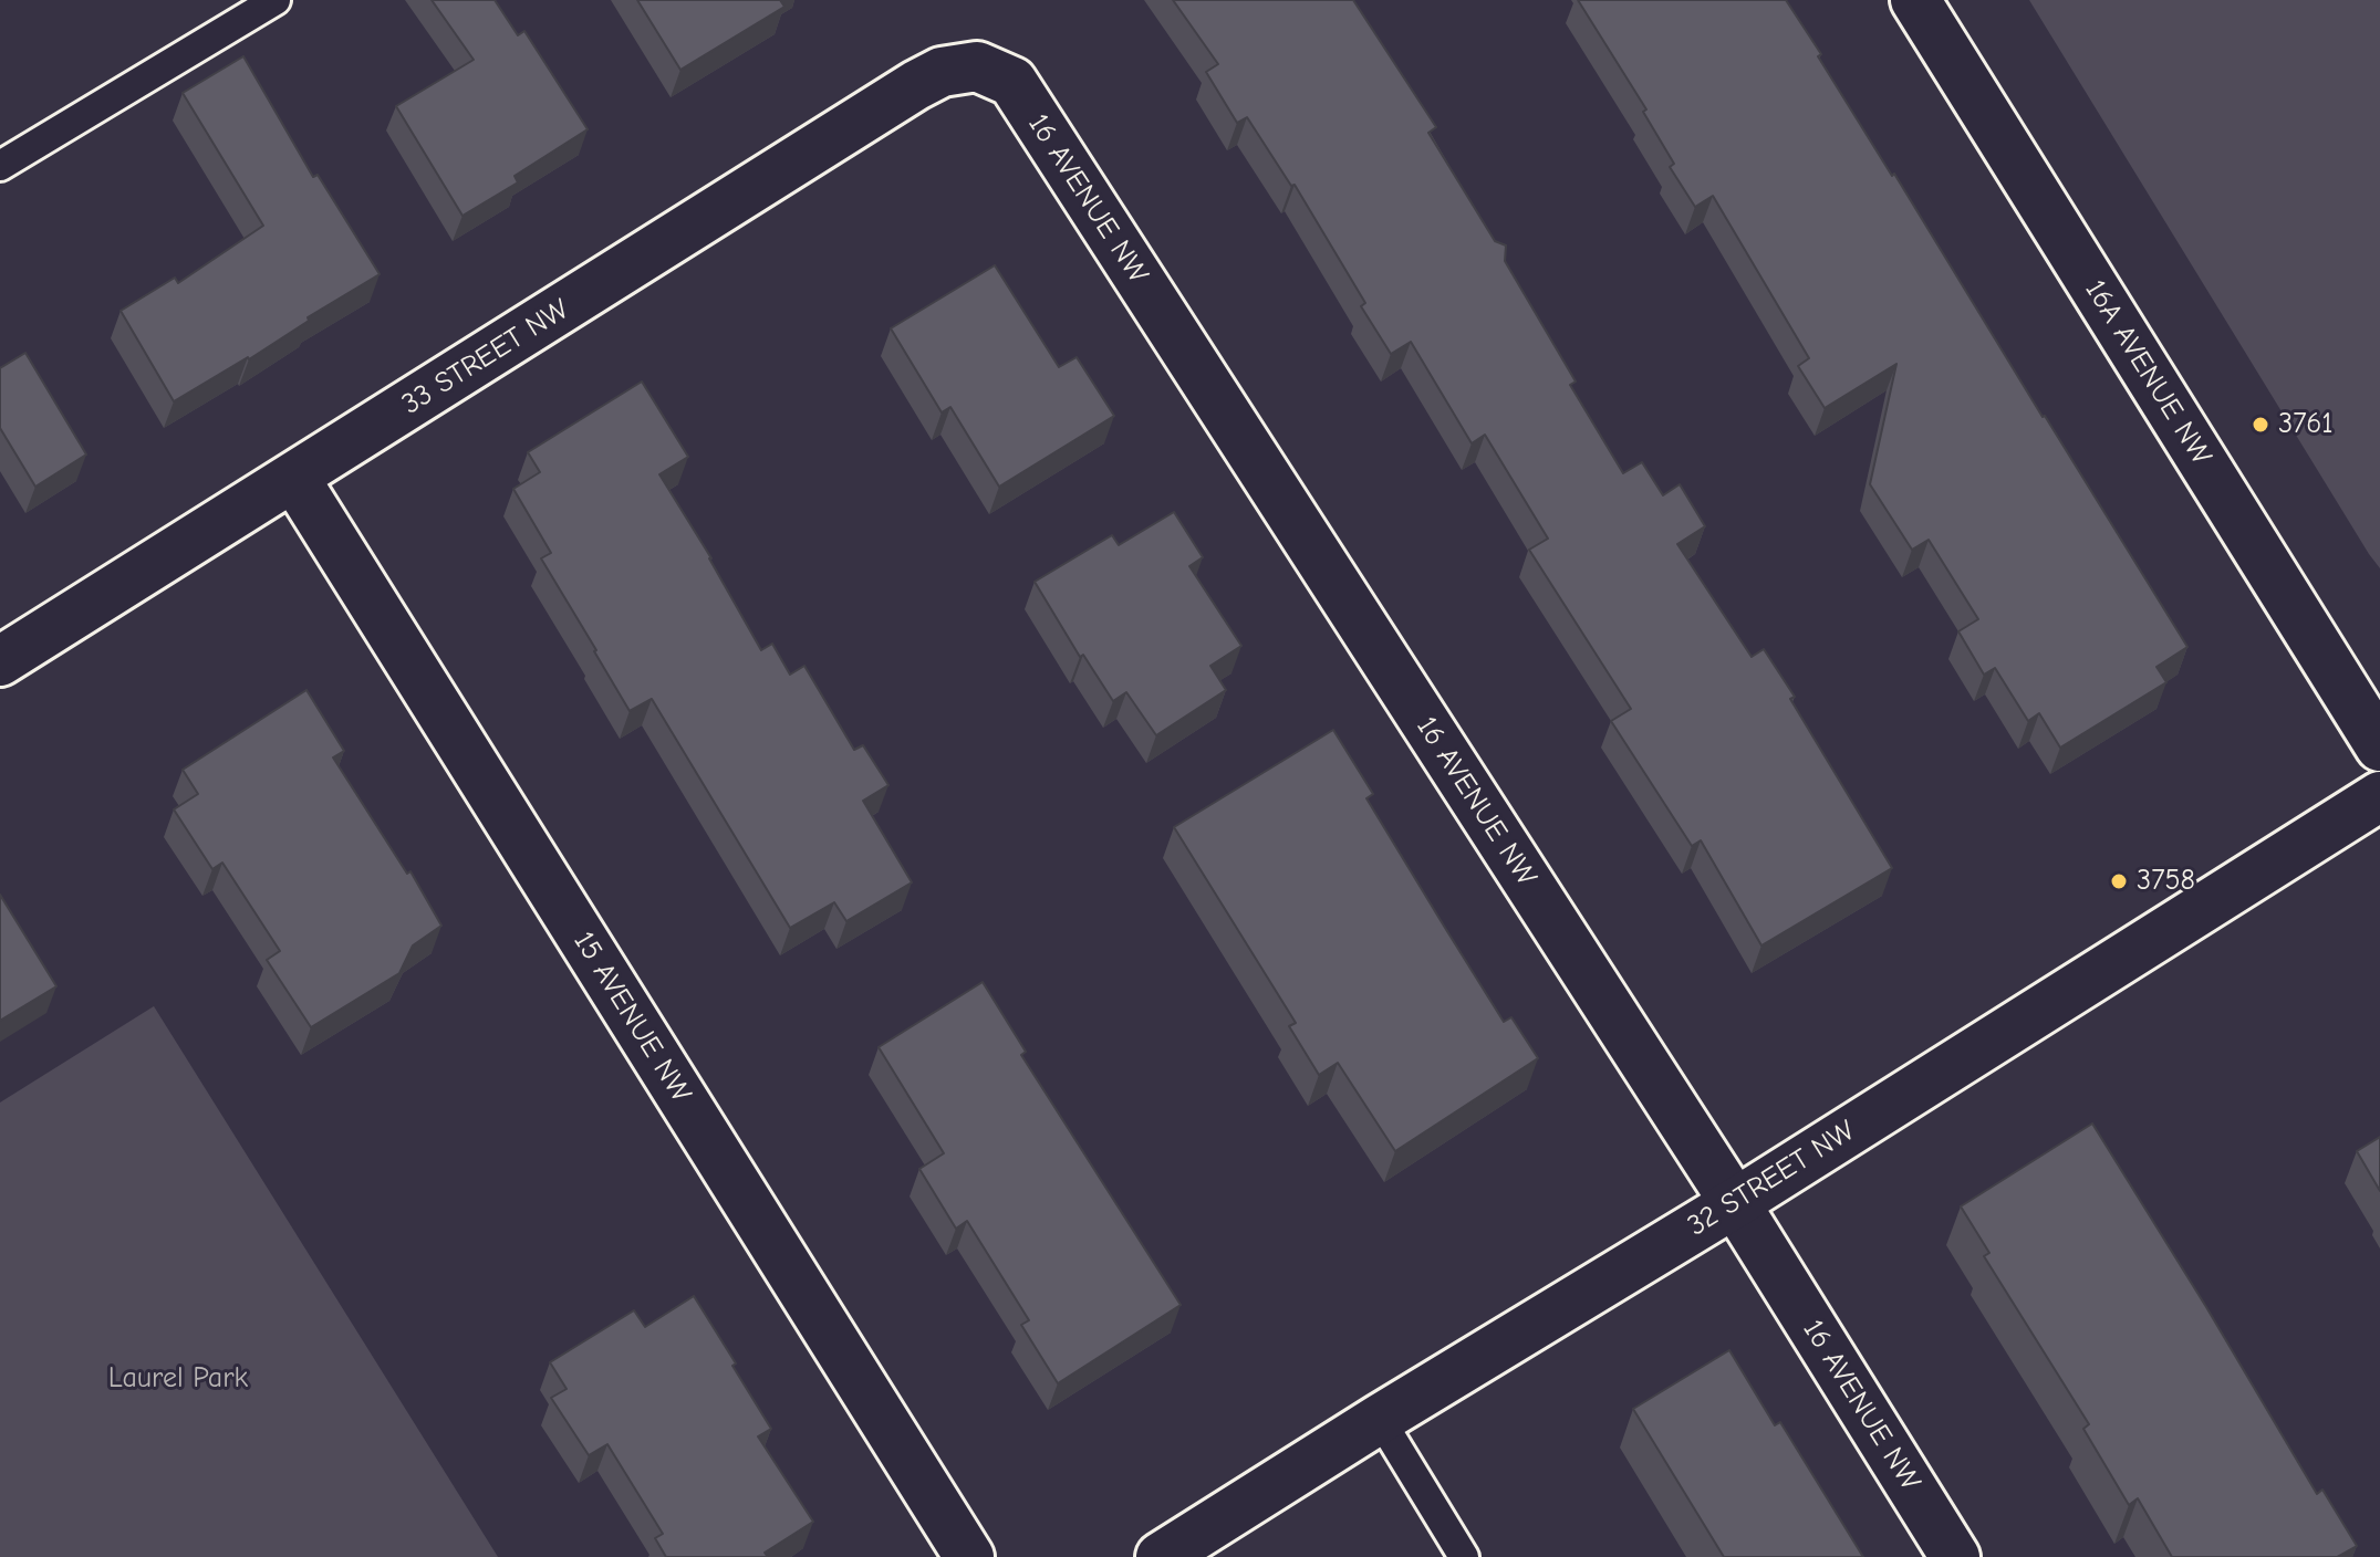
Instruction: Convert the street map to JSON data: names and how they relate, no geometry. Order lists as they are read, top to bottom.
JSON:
{
  "streets": {
    "street": [
      "16 AVENUE NW",
      "33 STREET NW",
      "16A AVENUE NW",
      "15 AVENUE NW",
      "32 STREET NW"
    ]
  },
  "crossings": [
    ["16 AVENUE NW", "33 STREET NW"],
    ["16 AVENUE NW", "32 STREET NW"],
    ["33 STREET NW", "15 AVENUE NW"]
  ],
  "parks": ["Laurel Park"],
  "places": ["3761", "3758"]
}
